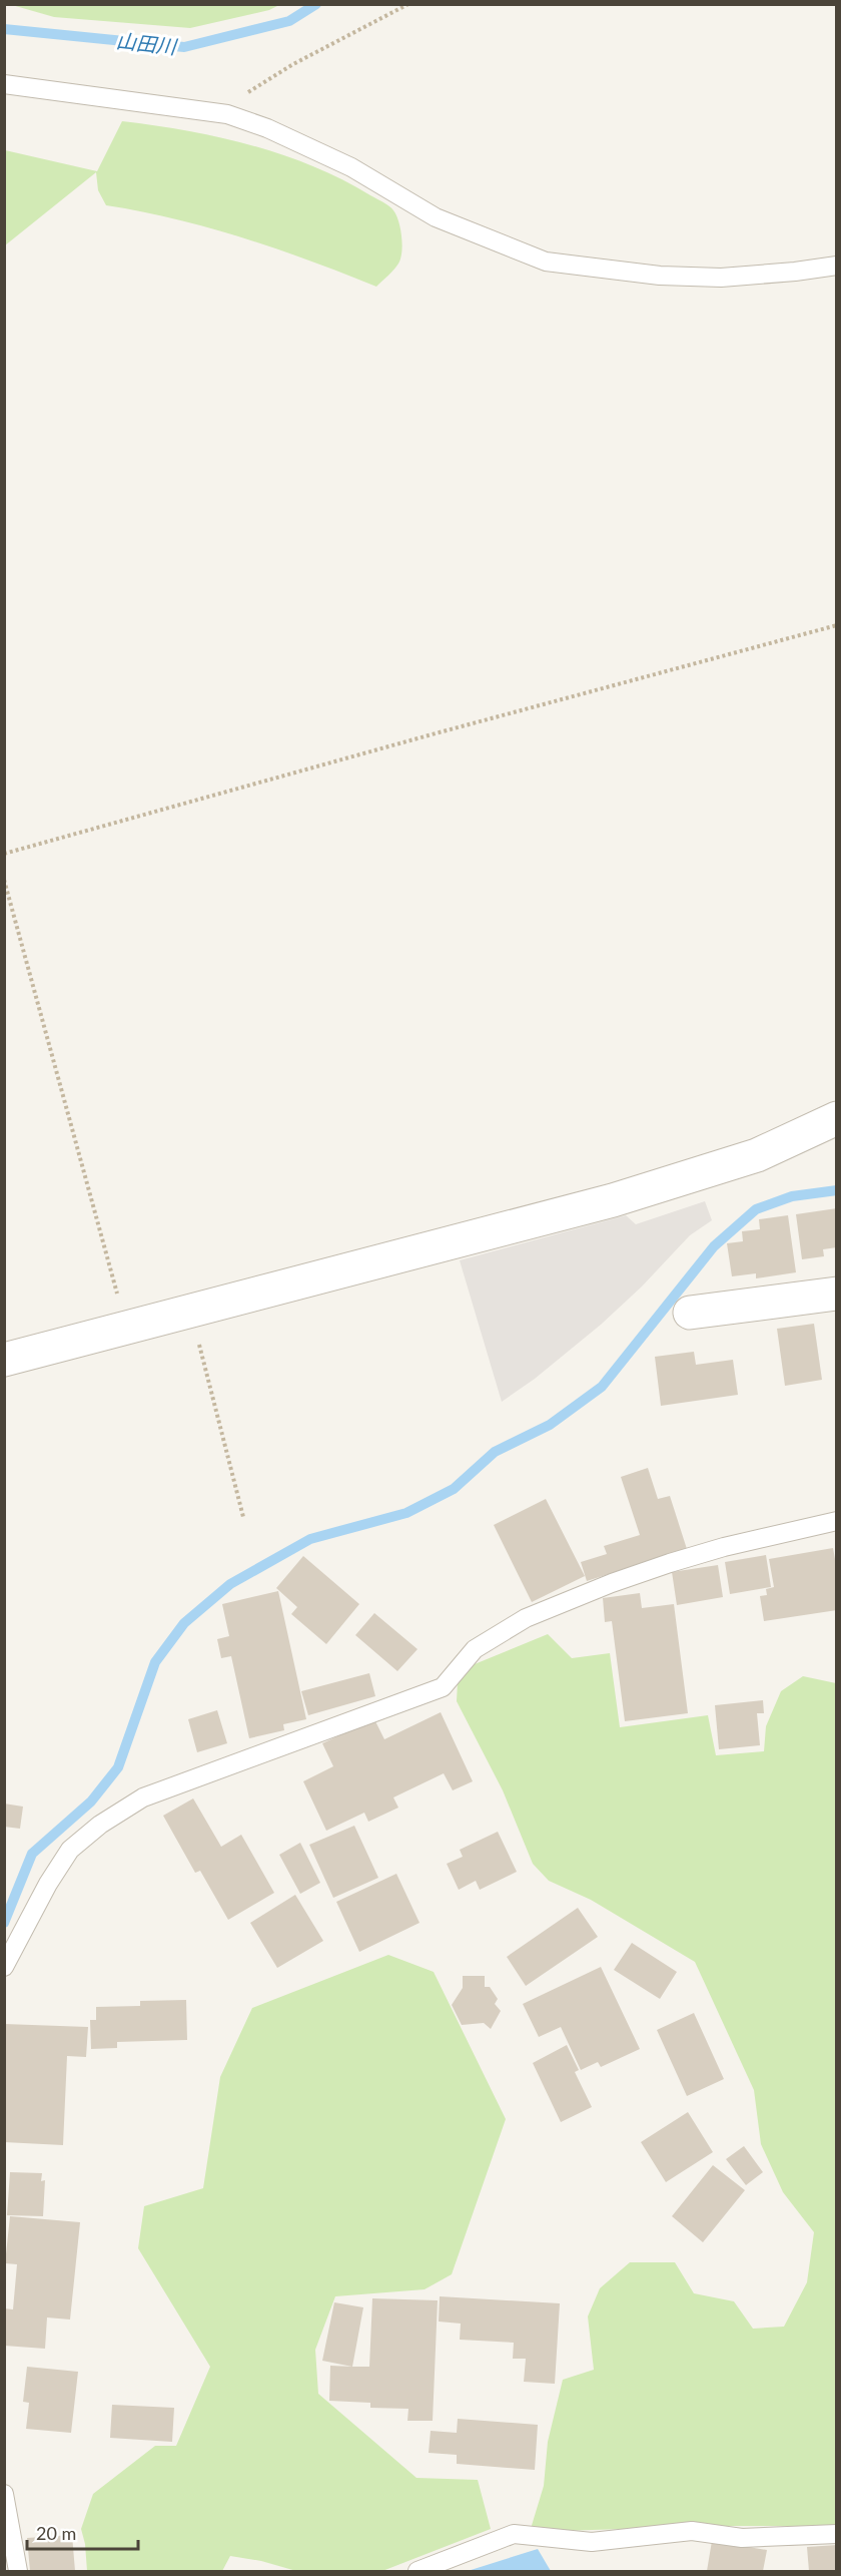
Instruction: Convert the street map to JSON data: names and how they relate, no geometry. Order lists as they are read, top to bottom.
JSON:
{
  "water": ["山田川"],
  "scale_bar": "20 m"
}
